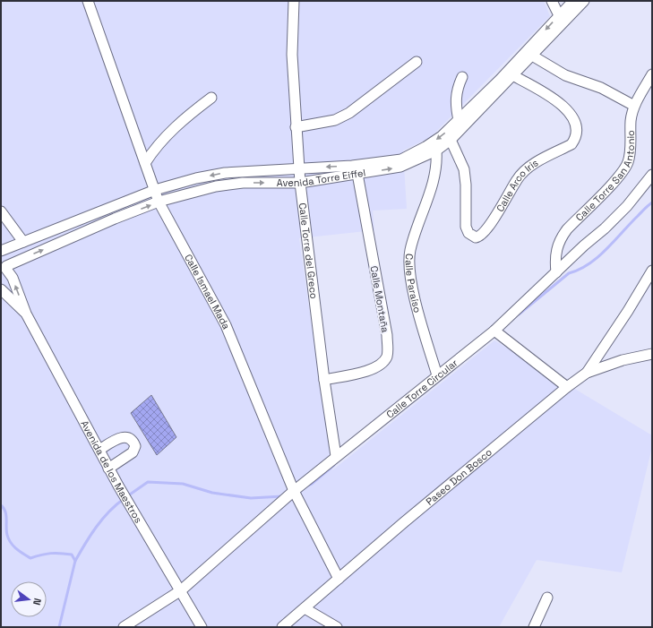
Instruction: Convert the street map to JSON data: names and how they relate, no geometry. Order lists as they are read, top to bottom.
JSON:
{
  "streets": {
    "street": [
      "Calle Torre San Antonio",
      "Avenida Torre Eiffel",
      "Calle Arco Iris",
      "Calle Torre del Greco",
      "Calle Paraíso",
      "Calle Ismael Mada",
      "Calle Montaña",
      "Calle Torre Circular",
      "Avenida de los Maestros",
      "Paseo Don Bosco"
    ]
  },
  "crossings": [
    ["Calle Torre San Antonio", "Calle Torre Circular"],
    ["Avenida Torre Eiffel", "Calle Arco Iris"],
    ["Avenida Torre Eiffel", "Calle Torre del Greco"],
    ["Avenida Torre Eiffel", "Calle Paraíso"],
    ["Avenida Torre Eiffel", "Calle Ismael Mada"],
    ["Avenida Torre Eiffel", "Calle Montaña"],
    ["Avenida Torre Eiffel", "Avenida de los Maestros"],
    ["Calle Torre del Greco", "Calle Montaña"],
    ["Calle Torre del Greco", "Calle Torre Circular"],
    ["Calle Paraíso", "Calle Torre Circular"],
    ["Calle Ismael Mada", "Calle Torre Circular"],
    ["Calle Ismael Mada", "Paseo Don Bosco"],
    ["Calle Torre Circular", "Avenida de los Maestros"]
  ],
  "north": "right"
}
